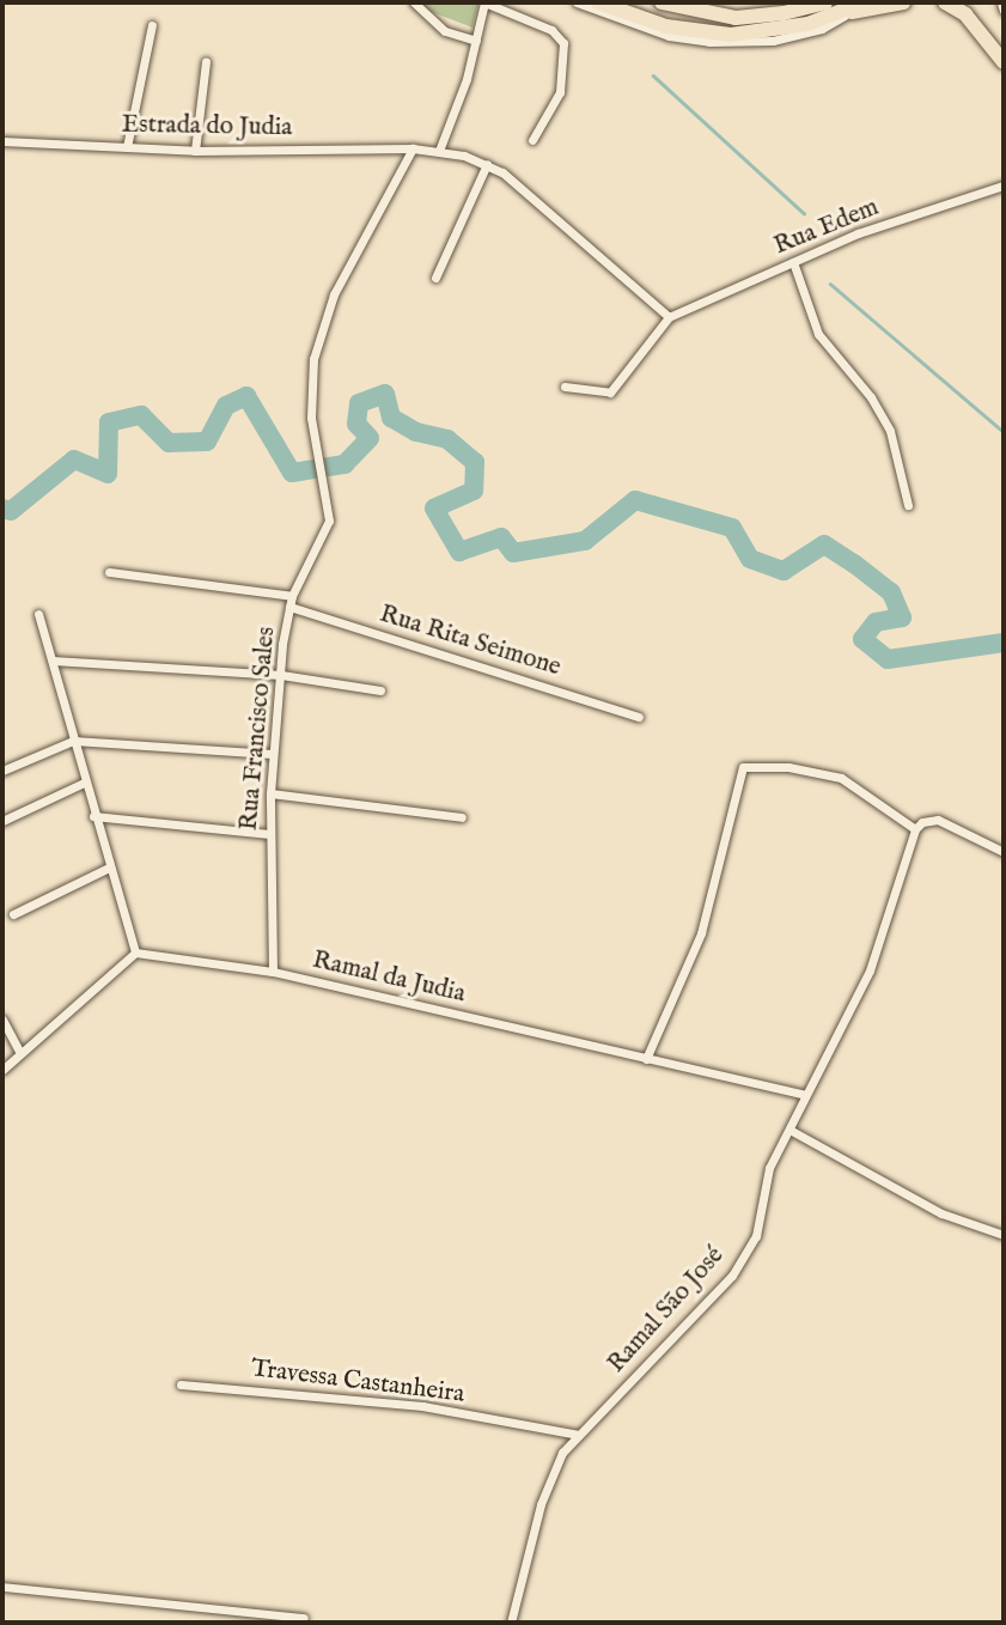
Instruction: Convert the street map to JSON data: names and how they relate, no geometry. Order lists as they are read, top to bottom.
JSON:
{
  "streets": {
    "street": [
      "Estrada do Judia",
      "Rua Edem",
      "Rua Rita Seimone",
      "Rua Francisco Sales",
      "Ramal da Judia",
      "Ramal São José",
      "Travessa Castanheira"
    ]
  },
  "crossings": [
    ["Estrada do Judia", "Rua Francisco Sales"],
    ["Rua Rita Seimone", "Rua Francisco Sales"],
    ["Rua Francisco Sales", "Ramal da Judia"],
    ["Ramal da Judia", "Ramal São José"],
    ["Ramal São José", "Travessa Castanheira"]
  ]
}
